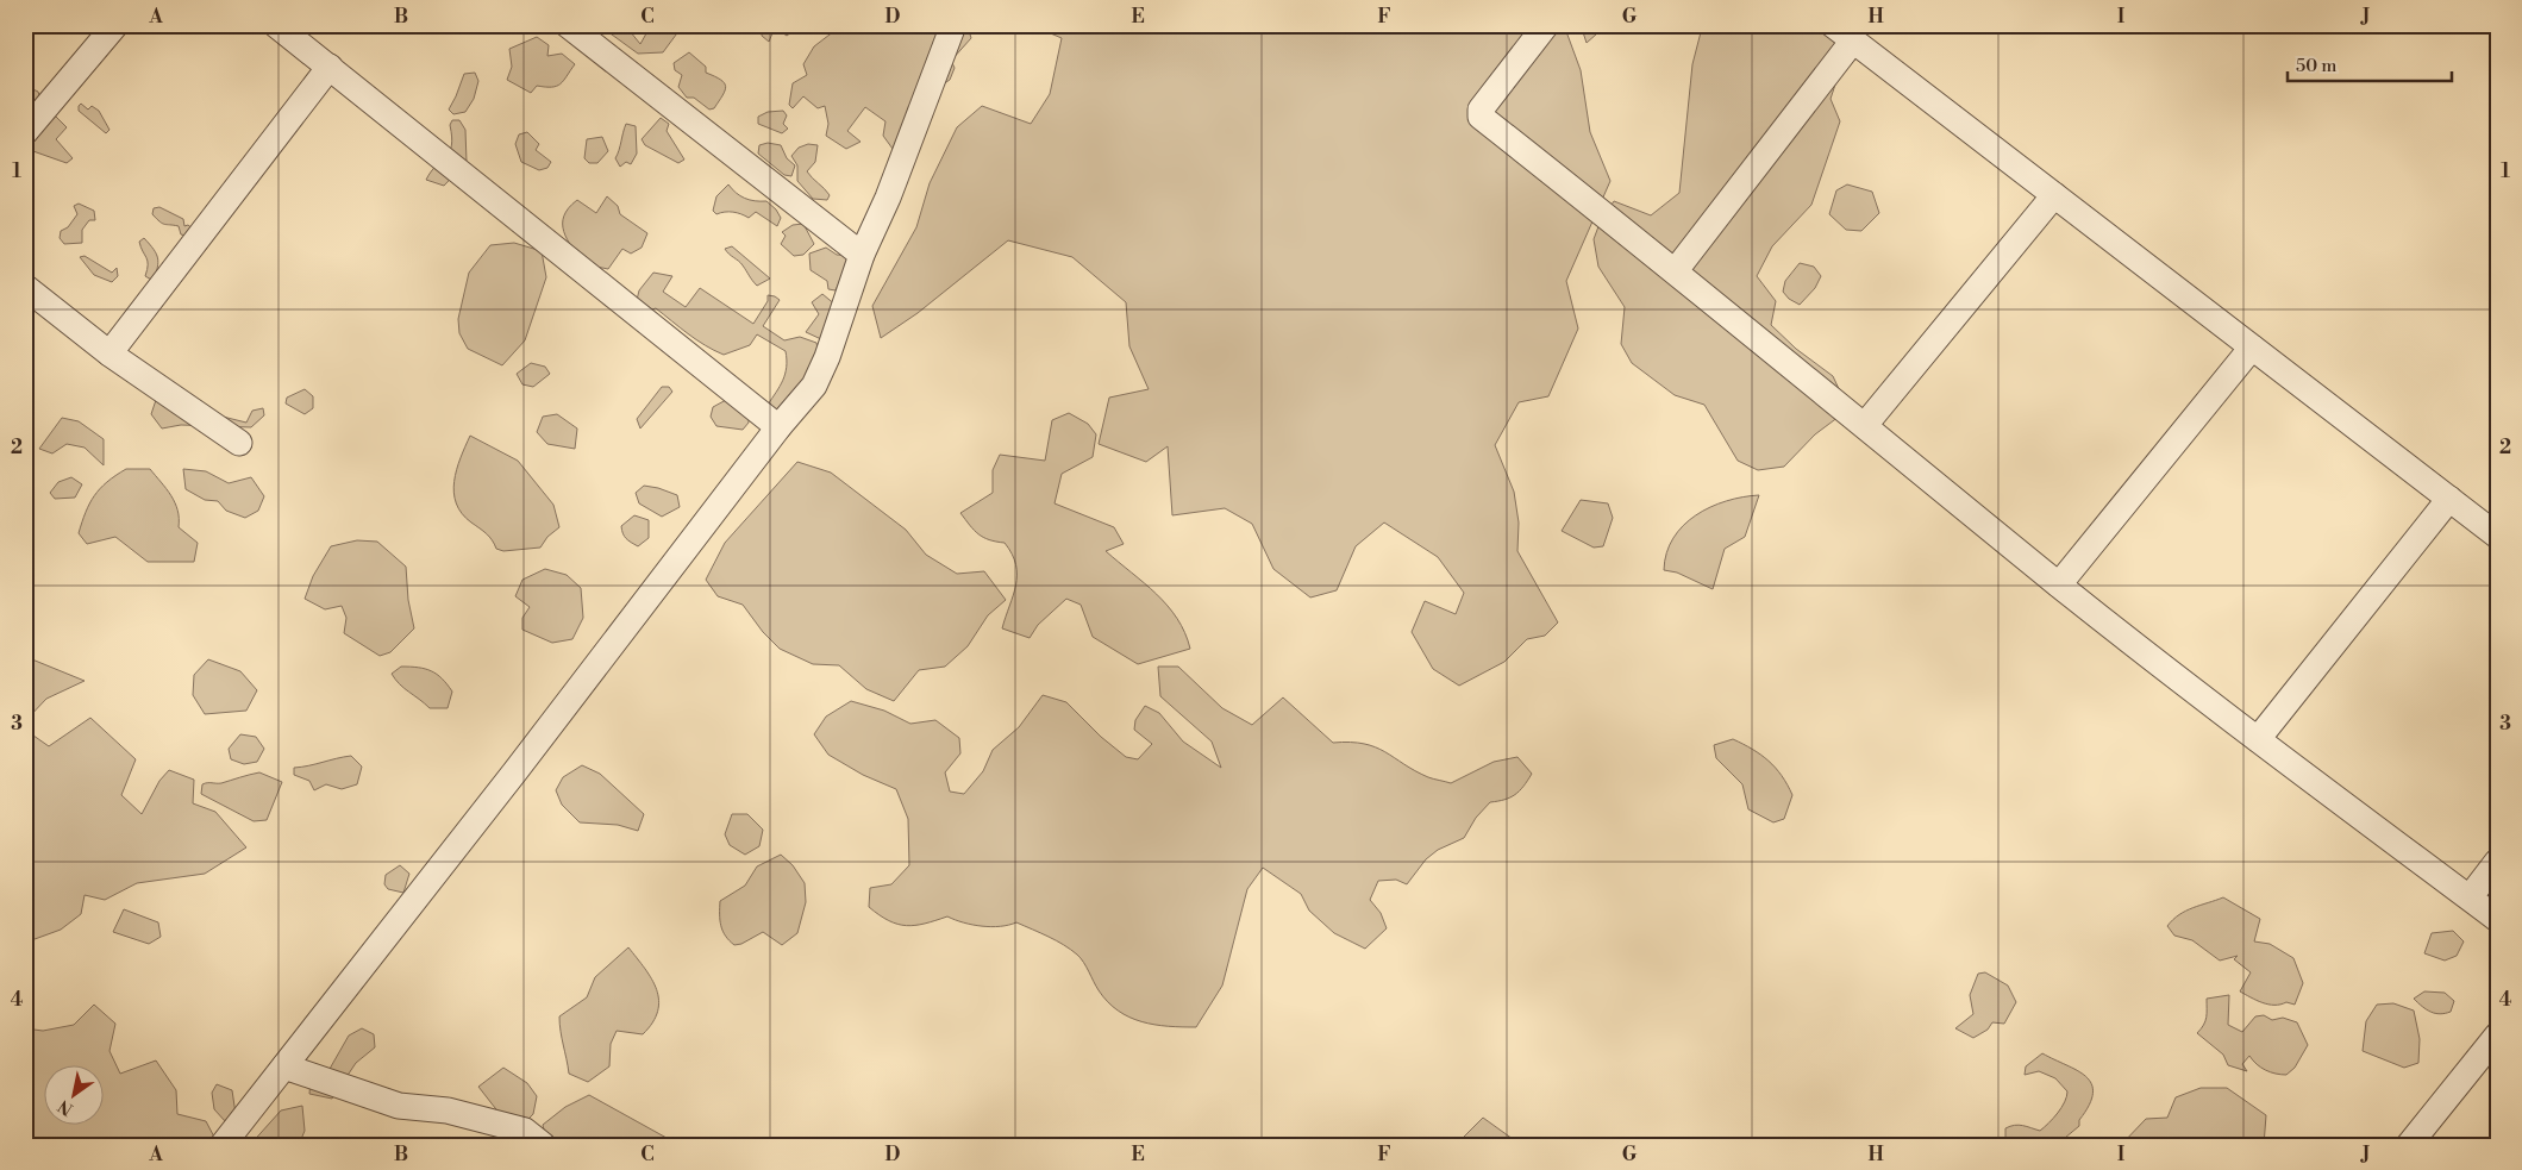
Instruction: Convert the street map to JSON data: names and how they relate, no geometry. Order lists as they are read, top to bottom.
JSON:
{
  "scale_bar": "50 m",
  "north": "bottom left",
  "grid": {
    "columns": [
      "A",
      "B",
      "C",
      "D",
      "E",
      "F",
      "G",
      "H",
      "I",
      "J"
    ],
    "rows": [
      "1",
      "2",
      "3",
      "4"
    ]
  }
}
